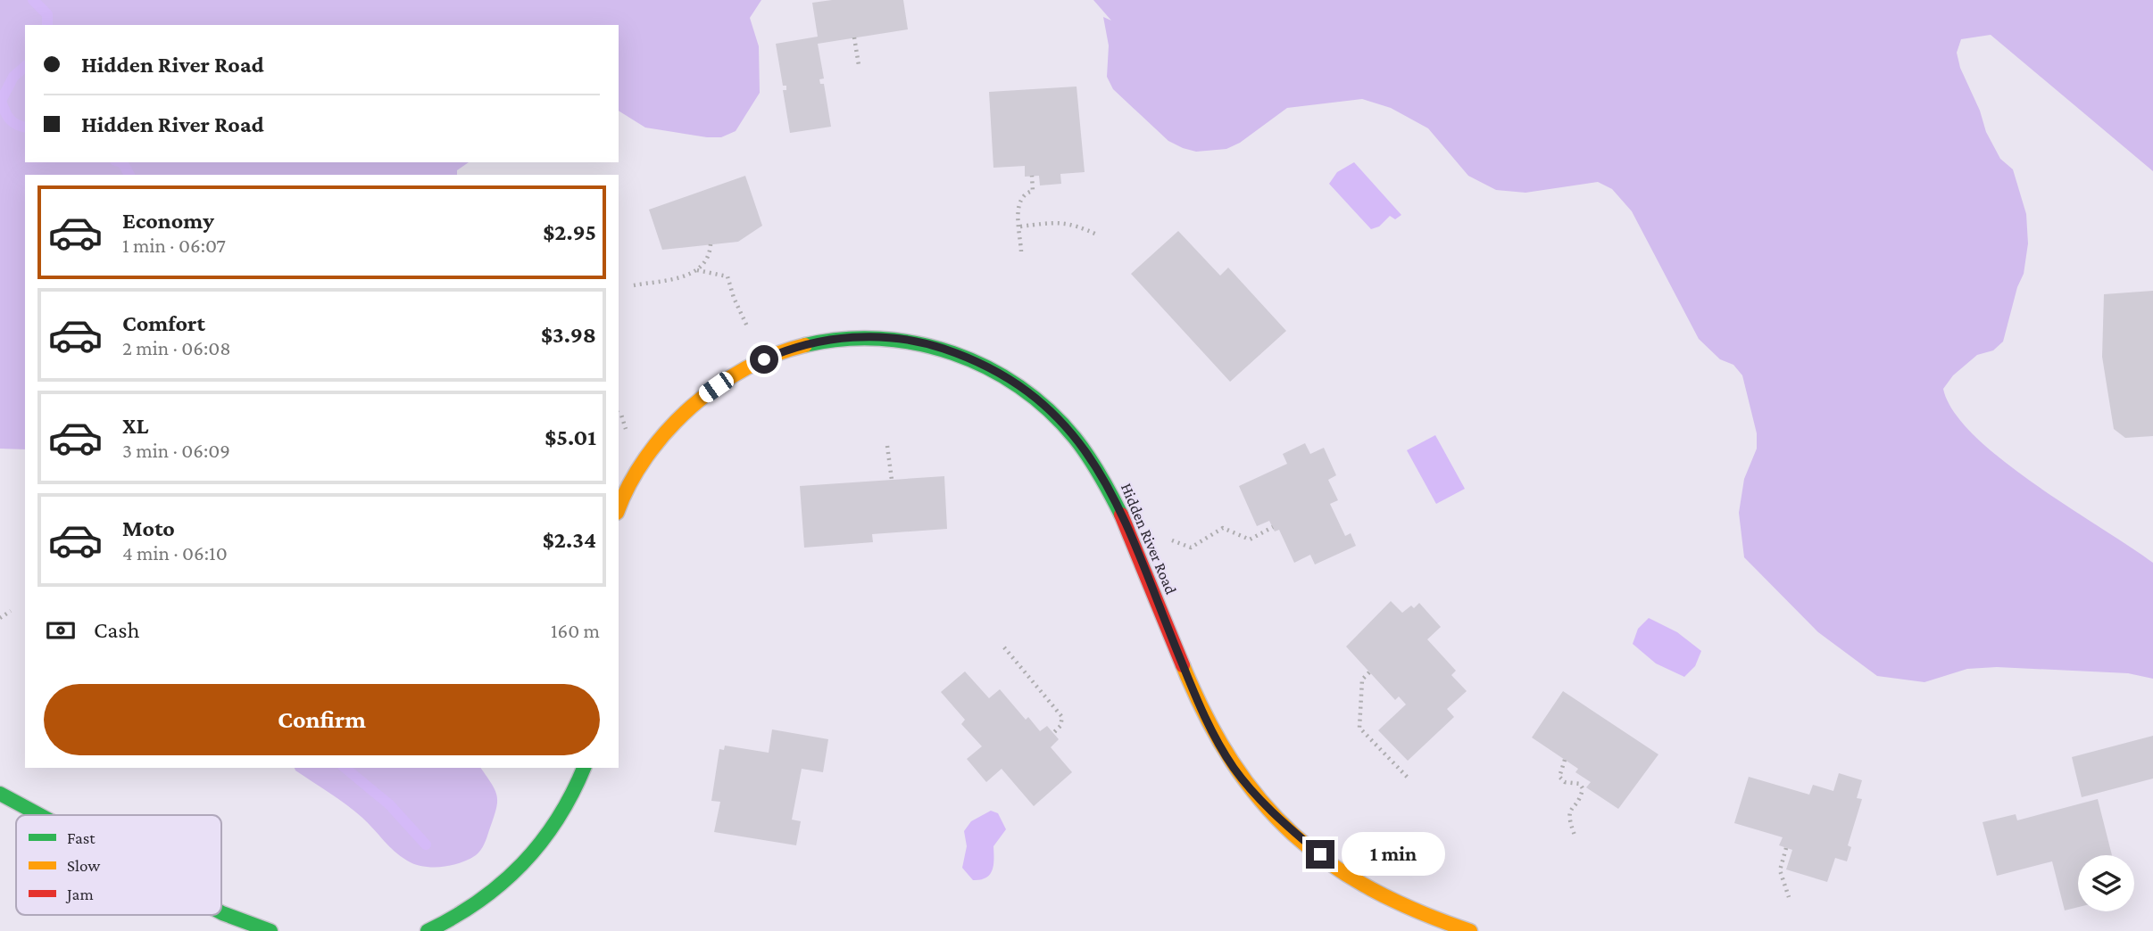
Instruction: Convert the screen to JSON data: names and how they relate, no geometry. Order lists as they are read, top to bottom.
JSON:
{
  "streets": {
    "street": ["Hidden River Road"]
  },
  "legend": ["Fast", "Slow", "Jam"],
  "page": {
    "banner": ["Hidden River Road", "Hidden River Road"],
    "list": [
      {
        "name": "Economy",
        "note": "1 min · 06:07",
        "value": "$2.95"
      },
      {
        "name": "Comfort",
        "note": "2 min · 06:08",
        "value": "$3.98"
      },
      {
        "name": "XL",
        "note": "3 min · 06:09",
        "value": "$5.01"
      },
      {
        "name": "Moto",
        "note": "4 min · 06:10",
        "value": "$2.34"
      }
    ],
    "pay": ["Cash", "160 m"],
    "buttons": "Confirm",
    "bubble": "1 min"
  }
}
